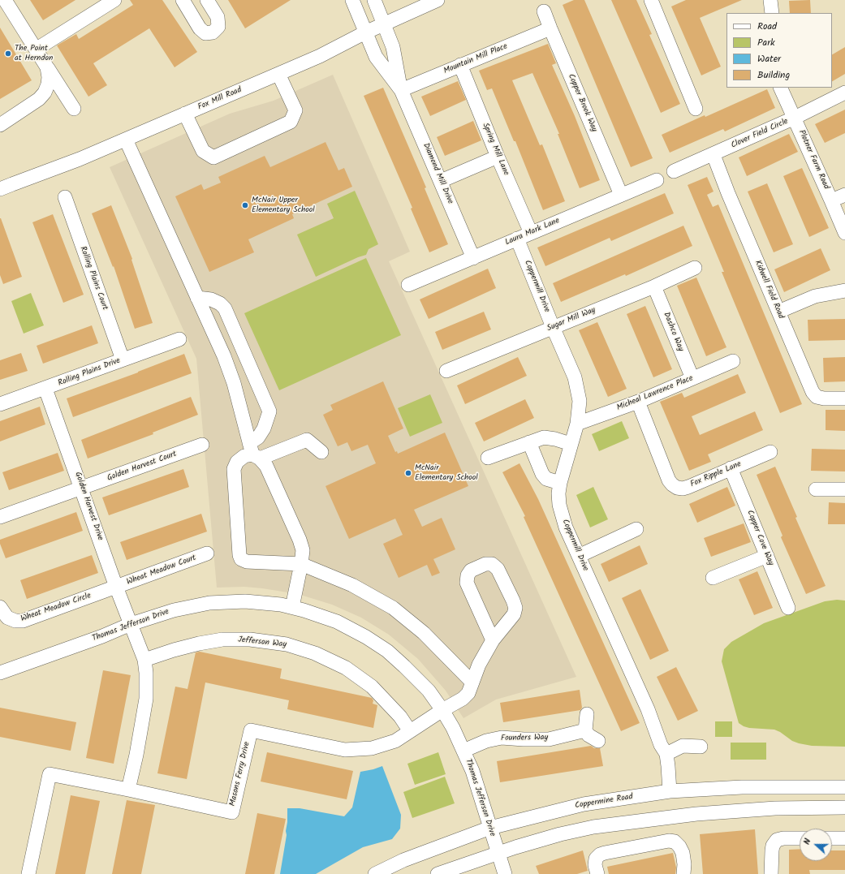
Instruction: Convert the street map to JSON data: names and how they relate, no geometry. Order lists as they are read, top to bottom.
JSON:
{
  "streets": {
    "street": [
      "Mountain Mill Place",
      "Fox Mill Road",
      "Copper Brook Way",
      "Clover Field Circle",
      "Spring Mill Lane",
      "Plotner Farm Road",
      "Diamond Mill Drive",
      "Laura Mark Lane",
      "Rolling Plains Court",
      "Coppermill Drive",
      "Kidwell Field Road",
      "Sugar Mill Way",
      "Dashco Way",
      "Rolling Plains Drive",
      "Micheal Lawrence Place",
      "Golden Harvest Court",
      "Fox Ripple Lane",
      "Golden Harvest Drive",
      "Copper Cove Way",
      "Wheat Meadow Court",
      "Wheat Meadow Circle",
      "Thomas Jefferson Drive",
      "Jefferson Way",
      "Founders Way",
      "Masons Ferry Drive",
      "Coppermine Road"
    ]
  },
  "crossings": [
    ["Mountain Mill Place", "Copper Brook Way"],
    ["Mountain Mill Place", "Spring Mill Lane"],
    ["Mountain Mill Place", "Diamond Mill Drive"],
    ["Fox Mill Road", "Diamond Mill Drive"],
    ["Copper Brook Way", "Laura Mark Lane"],
    ["Clover Field Circle", "Plotner Farm Road"],
    ["Clover Field Circle", "Kidwell Field Road"],
    ["Spring Mill Lane", "Laura Mark Lane"],
    ["Diamond Mill Drive", "Laura Mark Lane"],
    ["Laura Mark Lane", "Coppermill Drive"],
    ["Rolling Plains Court", "Rolling Plains Drive"],
    ["Coppermill Drive", "Sugar Mill Way"],
    ["Coppermill Drive", "Micheal Lawrence Place"],
    ["Coppermill Drive", "Coppermine Road"],
    ["Sugar Mill Way", "Dashco Way"],
    ["Dashco Way", "Micheal Lawrence Place"],
    ["Rolling Plains Drive", "Golden Harvest Drive"],
    ["Micheal Lawrence Place", "Fox Ripple Lane"],
    ["Golden Harvest Court", "Golden Harvest Drive"],
    ["Fox Ripple Lane", "Copper Cove Way"],
    ["Golden Harvest Drive", "Wheat Meadow Court"],
    ["Golden Harvest Drive", "Wheat Meadow Circle"],
    ["Golden Harvest Drive", "Thomas Jefferson Drive"],
    ["Golden Harvest Drive", "Jefferson Way"],
    ["Golden Harvest Drive", "Masons Ferry Drive"],
    ["Wheat Meadow Court", "Wheat Meadow Circle"],
    ["Thomas Jefferson Drive", "Founders Way"],
    ["Thomas Jefferson Drive", "Masons Ferry Drive"],
    ["Thomas Jefferson Drive", "Coppermine Road"],
    ["Jefferson Way", "Masons Ferry Drive"]
  ],
  "places": ["The Point at Herndon", "McNair Upper Elementary School", "McNair Elementary School"],
  "legend": [
    "Road",
    "Park",
    "Water",
    "Building"
  ],
  "north": "left"
}
